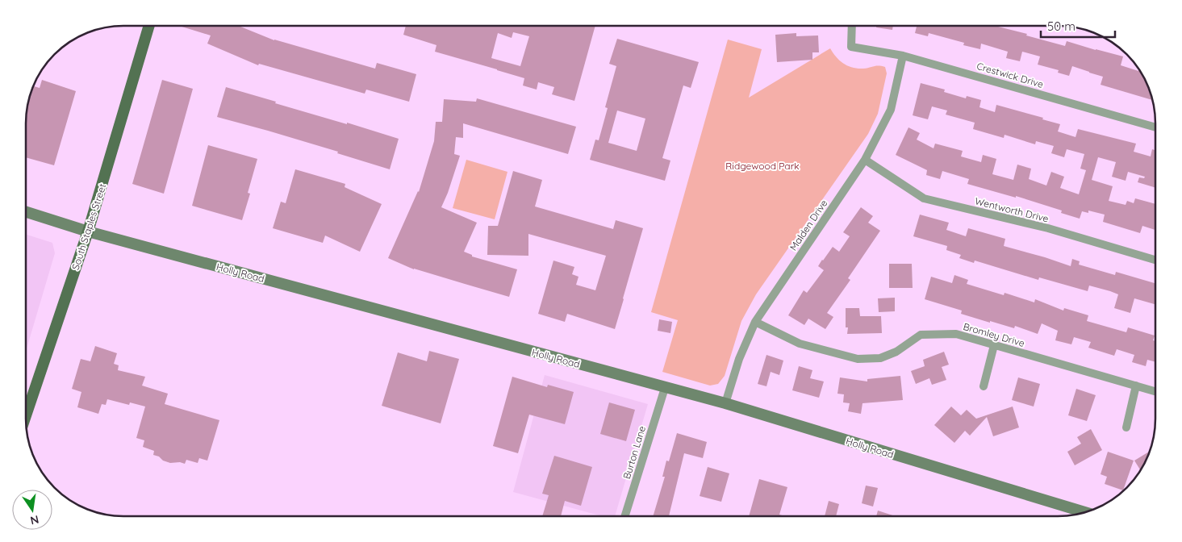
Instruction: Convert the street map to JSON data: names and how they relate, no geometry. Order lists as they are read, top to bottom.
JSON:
{
  "streets": {
    "main road": ["South Staples Street", "Holly Road"],
    "street": [
      "Crestwick Drive",
      "Wentworth Drive",
      "Malden Drive",
      "Bromley Drive",
      "Burton Lane"
    ]
  },
  "crossings": [
    ["Crestwick Drive", "Malden Drive"],
    ["Wentworth Drive", "Malden Drive"],
    ["Malden Drive", "Holly Road"],
    ["Malden Drive", "Bromley Drive"],
    ["South Staples Street", "Holly Road"],
    ["Holly Road", "Burton Lane"]
  ],
  "parks": ["Ridgewood Park"],
  "scale_bar": "50 m",
  "north": "bottom"
}
